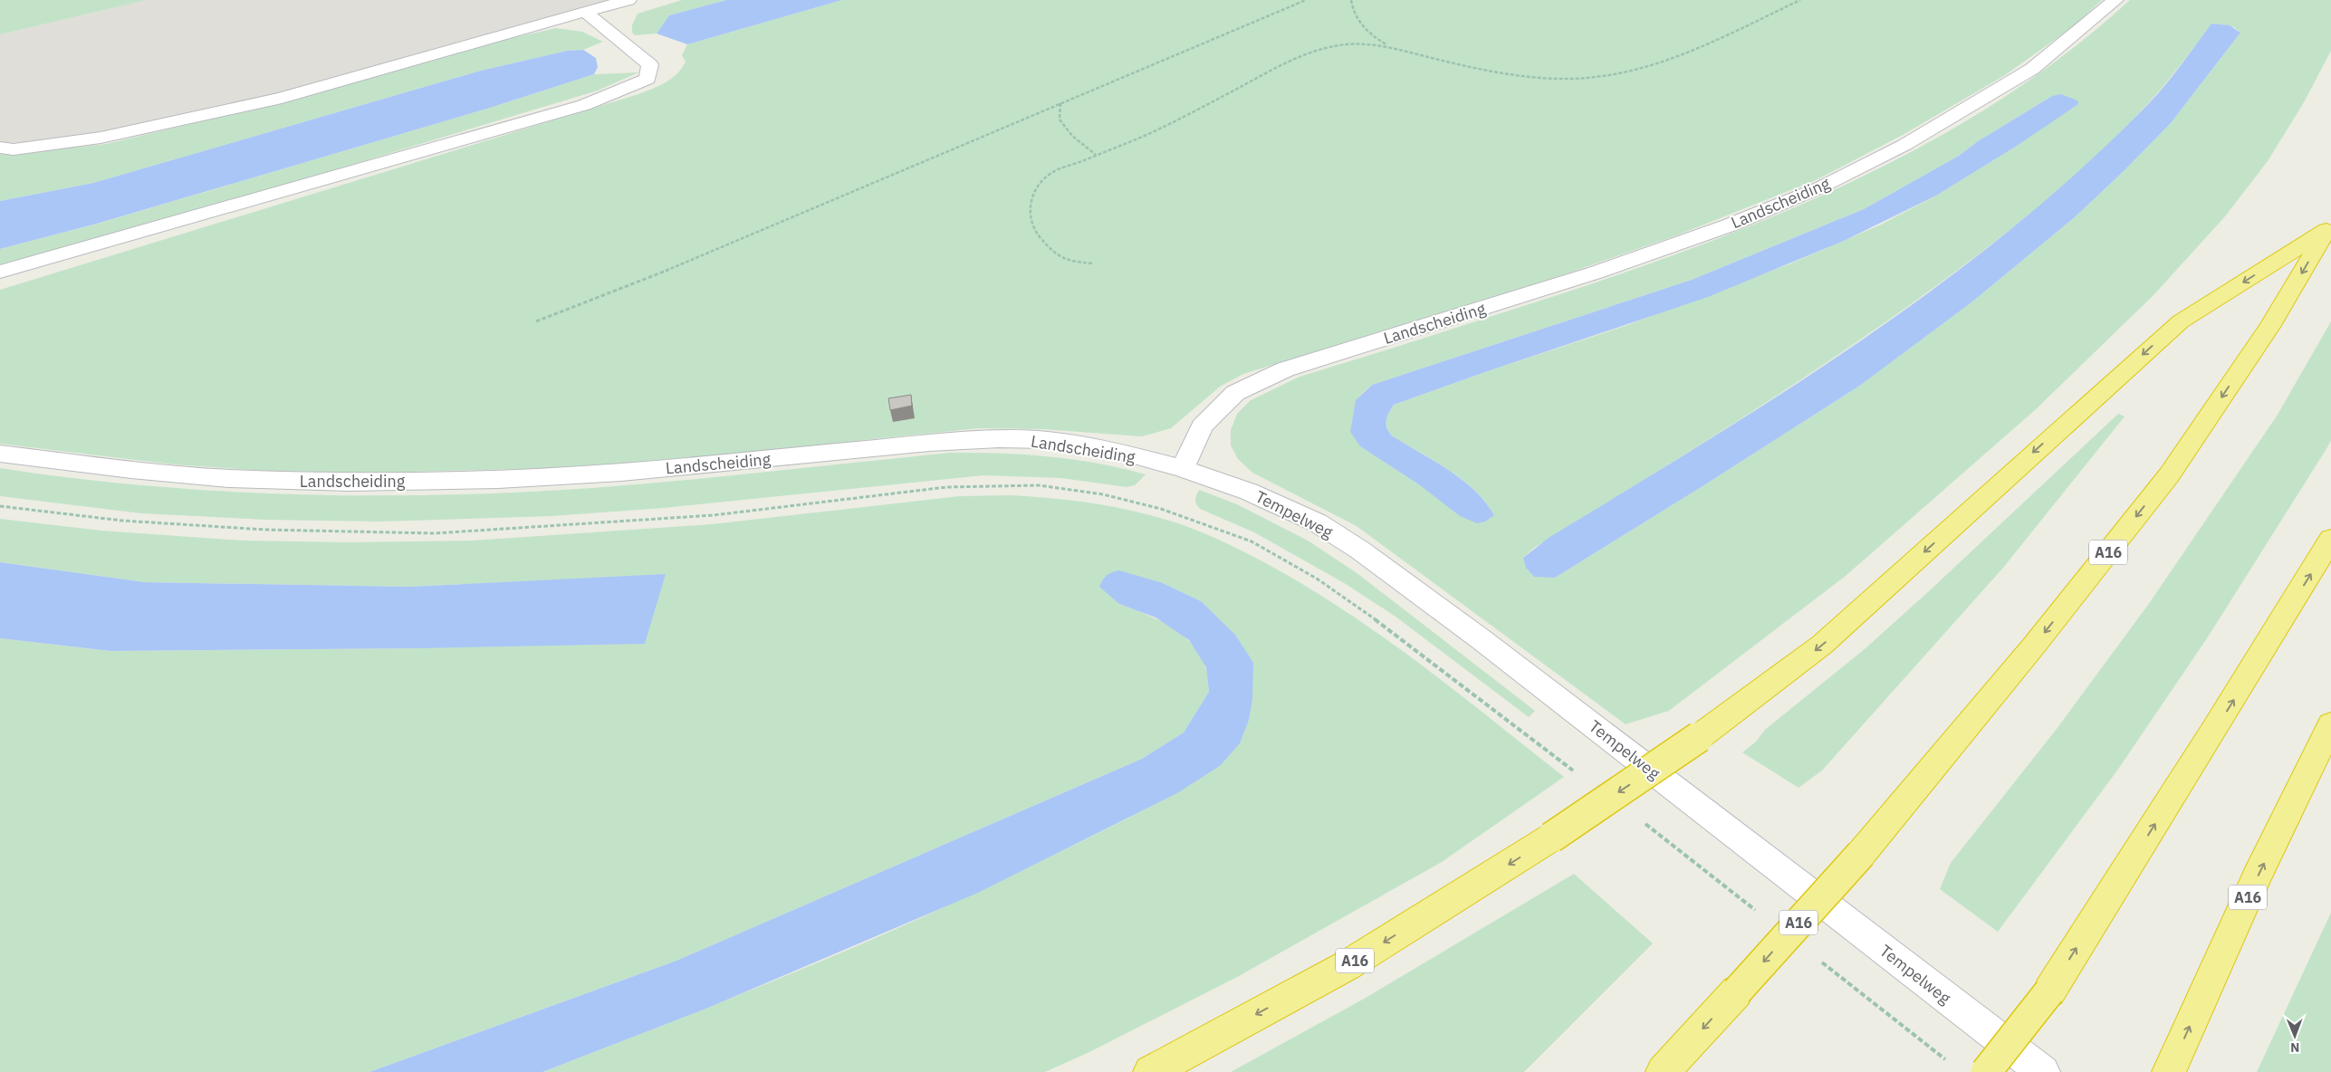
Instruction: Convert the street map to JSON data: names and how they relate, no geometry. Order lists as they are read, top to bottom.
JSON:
{
  "streets": {
    "highway": ["A16"],
    "street": ["Landscheiding", "Tempelweg"]
  },
  "crossings": [
    ["Landscheiding", "Tempelweg"]
  ],
  "north": "bottom"
}
